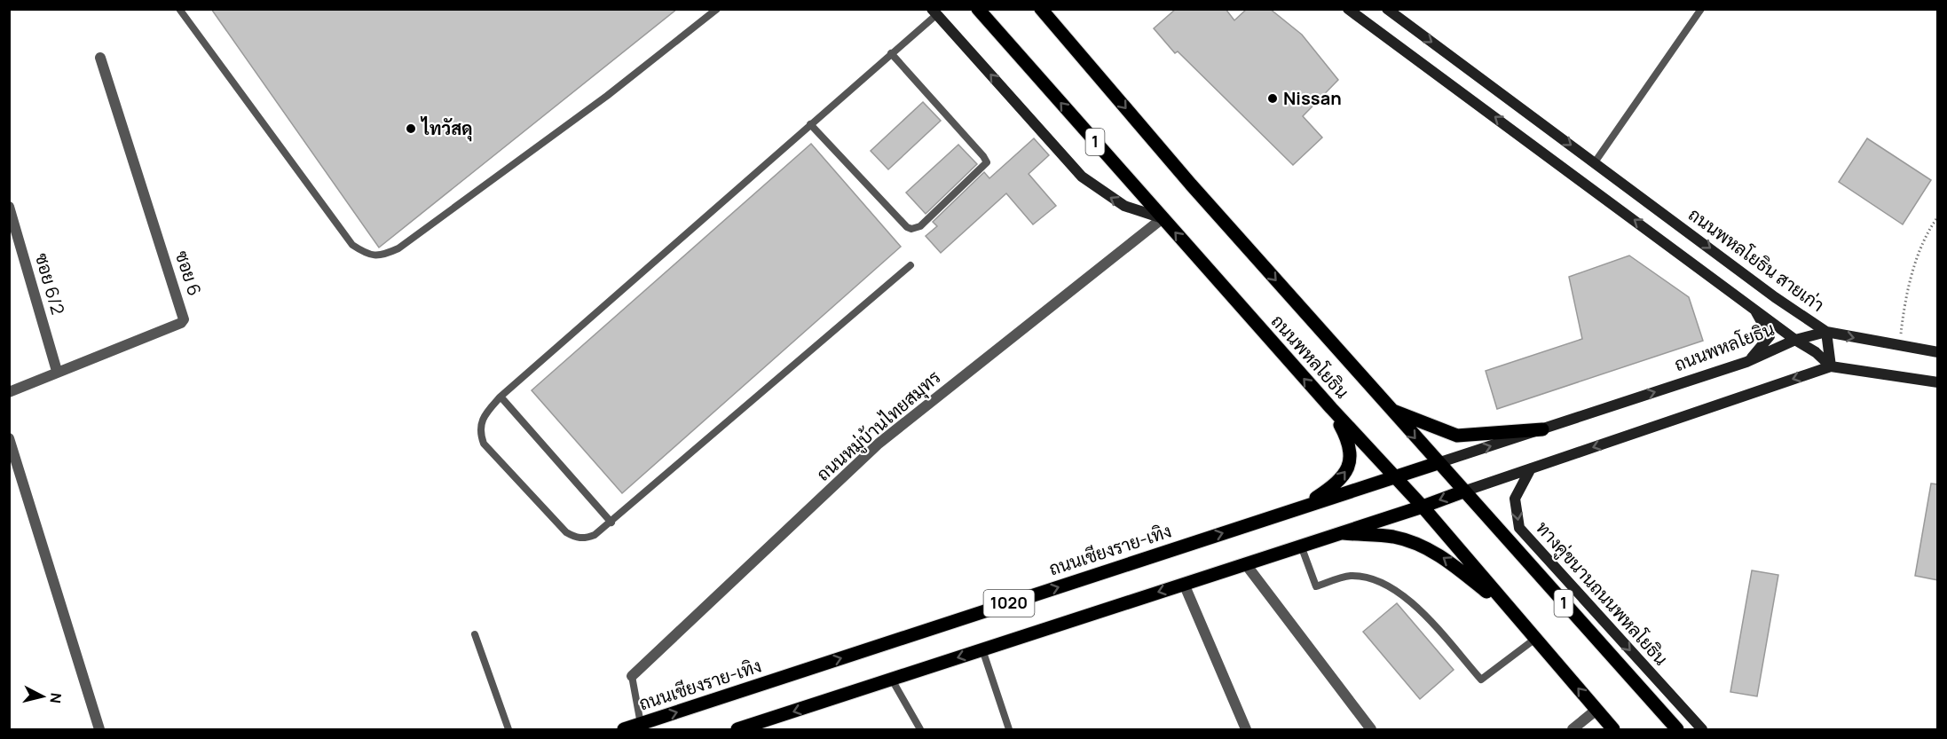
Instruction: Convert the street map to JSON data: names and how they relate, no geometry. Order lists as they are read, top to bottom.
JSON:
{
  "streets": {
    "main road": [
      "1",
      "ถนนพหลโยธิน สายเก่า",
      "ถนนพหลโยธิน",
      "ถนนเชียงราย-เทิง",
      "ทางคู่ขนานถนนพหลโยธิน",
      "1020"
    ],
    "street": ["ซอย 6", "ซอย 6/2", "ถนนหมู่บ้านไทยสมุทร"]
  },
  "crossings": [
    ["1", "ถนนพหลโยธิน"],
    ["1", "ถนนหมู่บ้านไทยสมุทร"],
    ["ถนนพหลโยธิน สายเก่า", "ถนนพหลโยธิน"],
    ["ซอย 6", "ซอย 6/2"],
    ["ถนนพหลโยธิน", "ถนนหมู่บ้านไทยสมุทร"],
    ["ถนนพหลโยธิน", "ถนนเชียงราย-เทิง"],
    ["ถนนพหลโยธิน", "1020"],
    ["ถนนเชียงราย-เทิง", "1020"]
  ],
  "one_way": ["ทางคู่ขนานถนนพหลโยธิน"],
  "places": ["Nissan", "ไทวัสดุ"],
  "north": "right"
}
